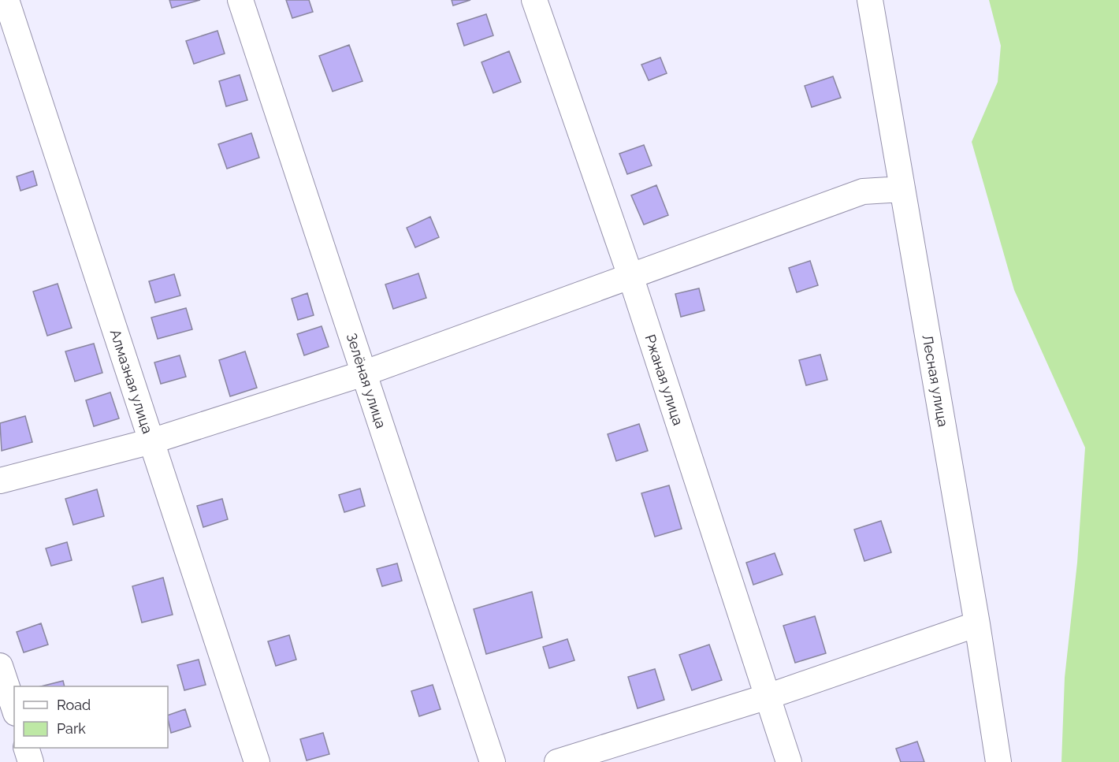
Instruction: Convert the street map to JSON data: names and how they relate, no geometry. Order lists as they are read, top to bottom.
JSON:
{
  "streets": {
    "street": [
      "Ржаная улица",
      "Зелёная улица",
      "Лесная улица",
      "Алмазная улица"
    ]
  },
  "legend": ["Road", "Park"]
}
